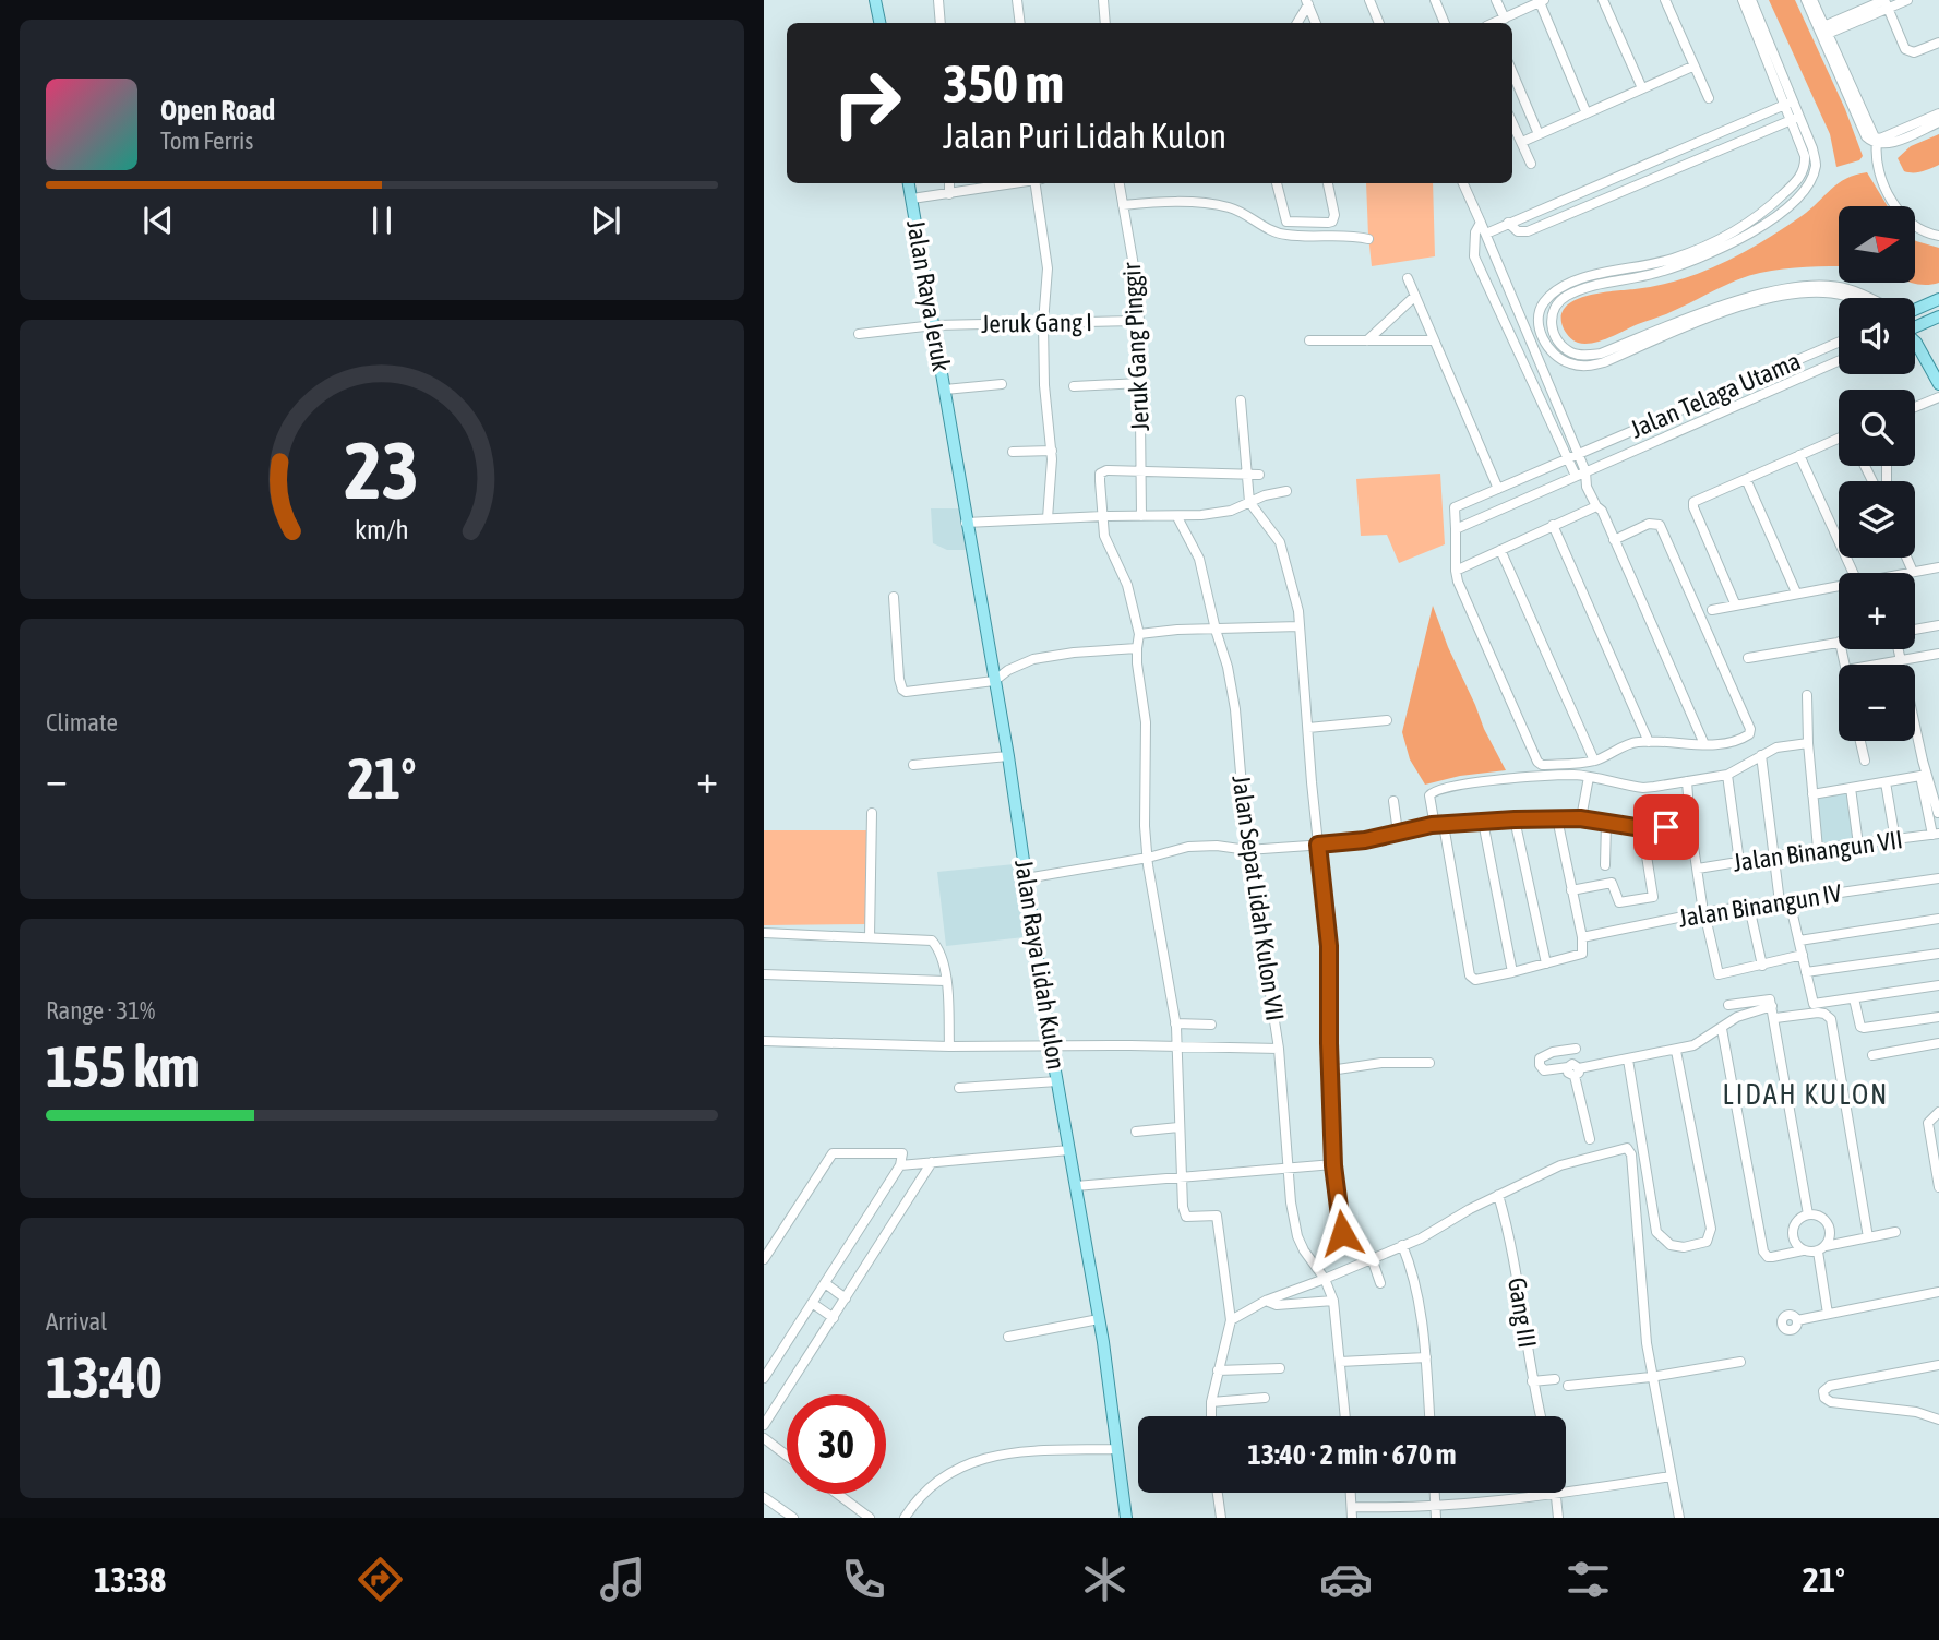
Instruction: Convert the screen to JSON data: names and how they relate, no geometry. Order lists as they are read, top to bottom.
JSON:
{
  "streets": {
    "main road": ["Jalan Raya Jeruk", "Jalan Raya Lidah Kulon"],
    "street": [
      "Jeruk Gang I",
      "Jeruk Gang Pinggir",
      "Jalan Telaga Utama",
      "Jalan Binangun VII",
      "Jalan Sepat Lidah Kulon VII",
      "Jalan Binangun IV",
      "Gang III"
    ]
  },
  "crossings": [
    ["Jalan Raya Jeruk", "Jeruk Gang I"],
    ["Jalan Raya Jeruk", "Jalan Raya Lidah Kulon"],
    ["Jeruk Gang I", "Jeruk Gang Pinggir"]
  ],
  "districts": ["LIDAH KULON"],
  "north": "right",
  "page": {
    "turn": ["350 m", "Jalan Puri Lidah Kulon"],
    "song": ["Open Road", "Tom Ferris"],
    "map_buttons": ["+", "−"],
    "tile": [
      "Climate",
      ["Range · 31%", "155 km"],
      ["Arrival", "13:40"]
    ],
    "heat": ["−", "21°", "+"],
    "limit": "30",
    "trip": "13:40 · 2 min · 670 m",
    "tabs": ["13:38", "21°"],
    "gauge": ["23", "km/h"]
  }
}
